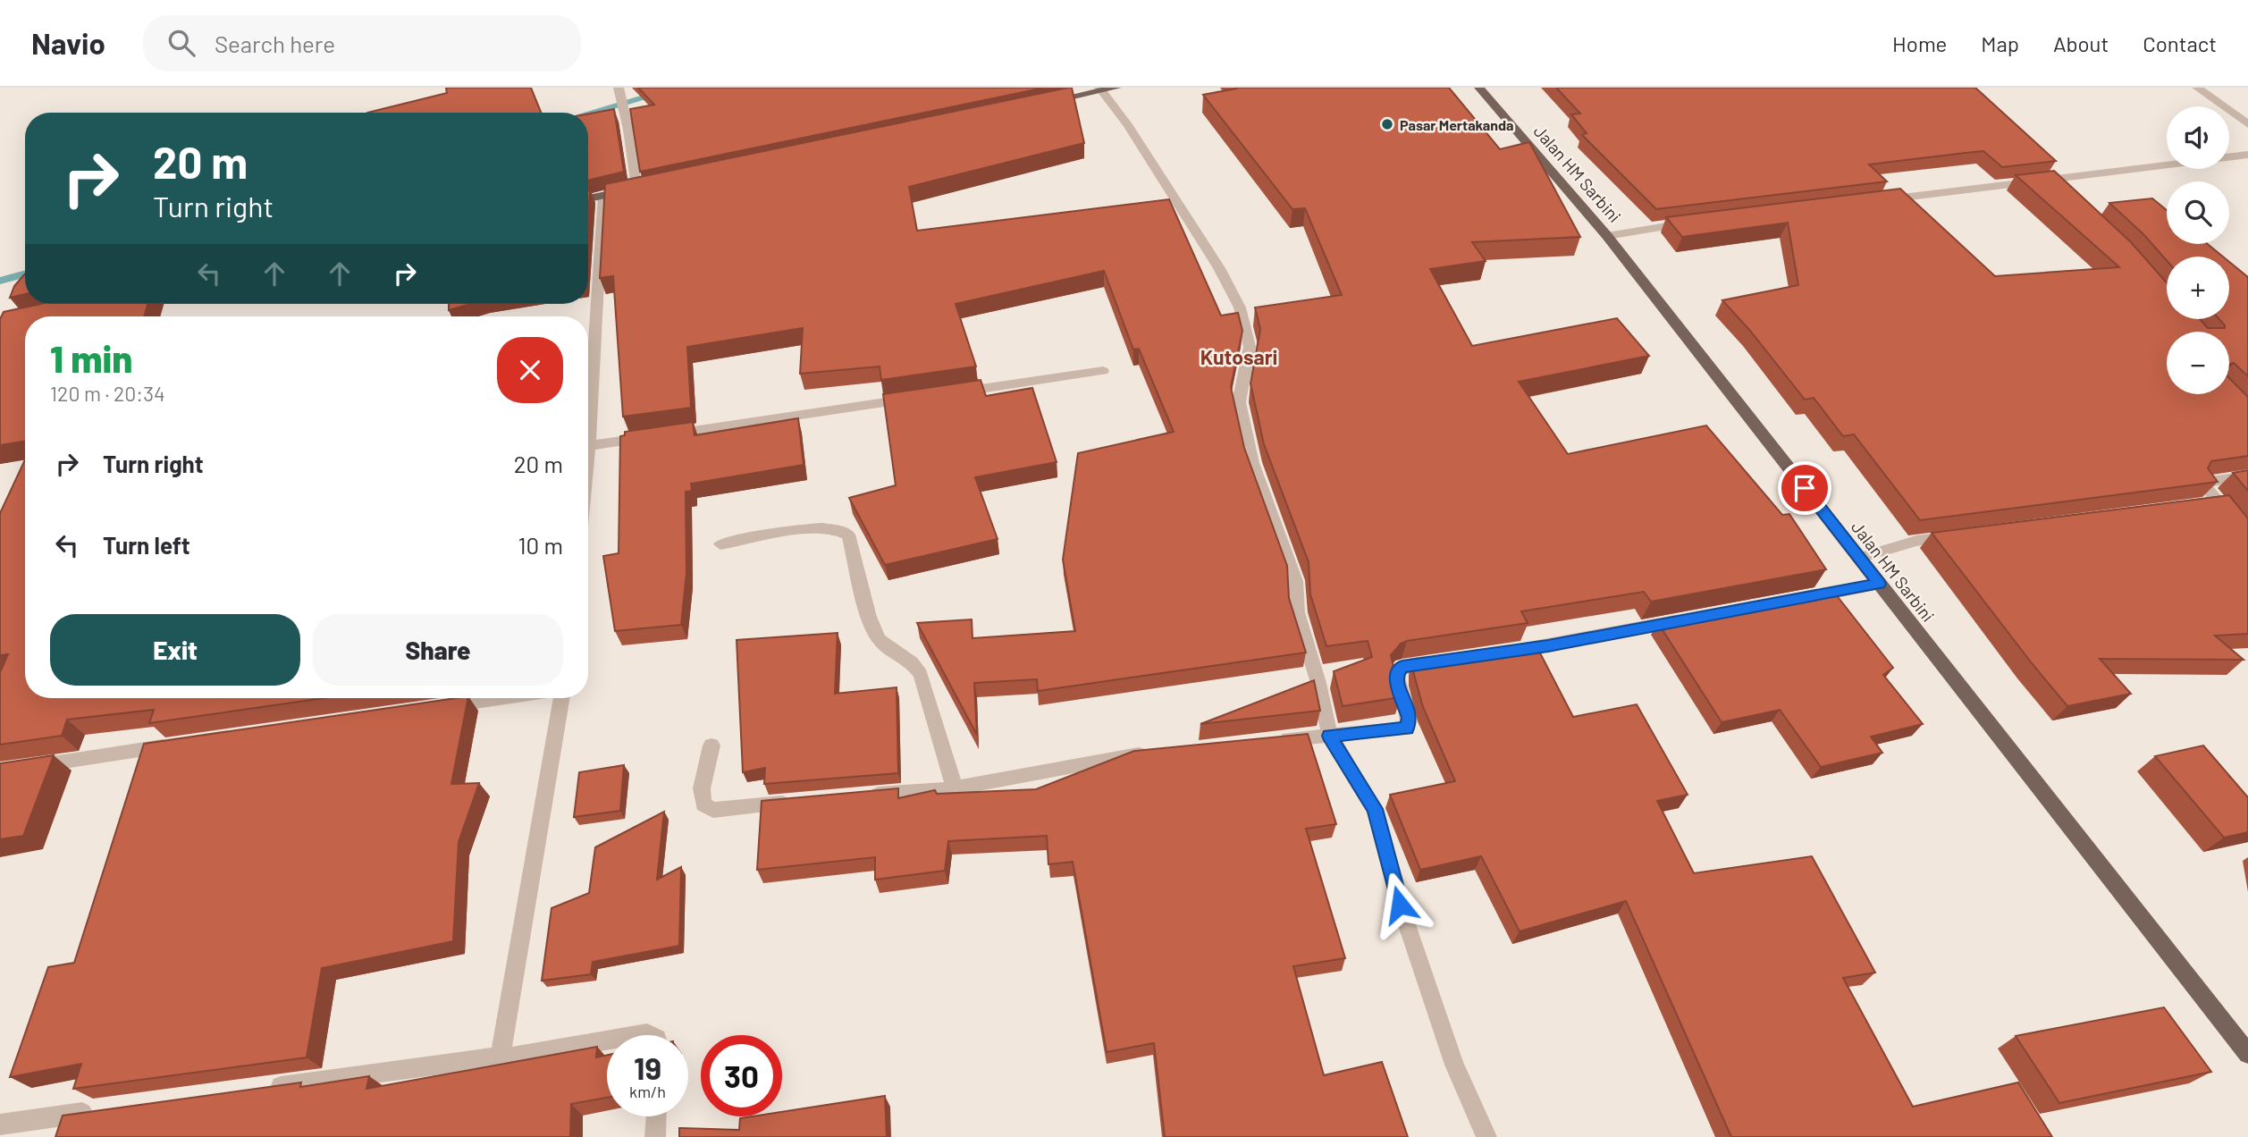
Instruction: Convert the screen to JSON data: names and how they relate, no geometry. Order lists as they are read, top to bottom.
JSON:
{
  "streets": {
    "main road": ["Jalan HM Sarbini"]
  },
  "districts": ["Kutosari"],
  "places": ["Pasar Mertakanda"],
  "page": {
    "header": "Navio",
    "search": "Search here",
    "nav": [
      "Home",
      "Map",
      "About",
      "Contact"
    ],
    "map_buttons": ["+", "−"],
    "turn": ["20 m", "Turn right"],
    "heading": ["1 min", "120 m · 20:34"],
    "list": [
      {
        "name": "Turn right",
        "value": "20 m"
      },
      {
        "name": "Turn left",
        "value": "10 m"
      }
    ],
    "buttons": ["Exit", "Share"],
    "speed": "19 km/h",
    "limit": "30"
  }
}
